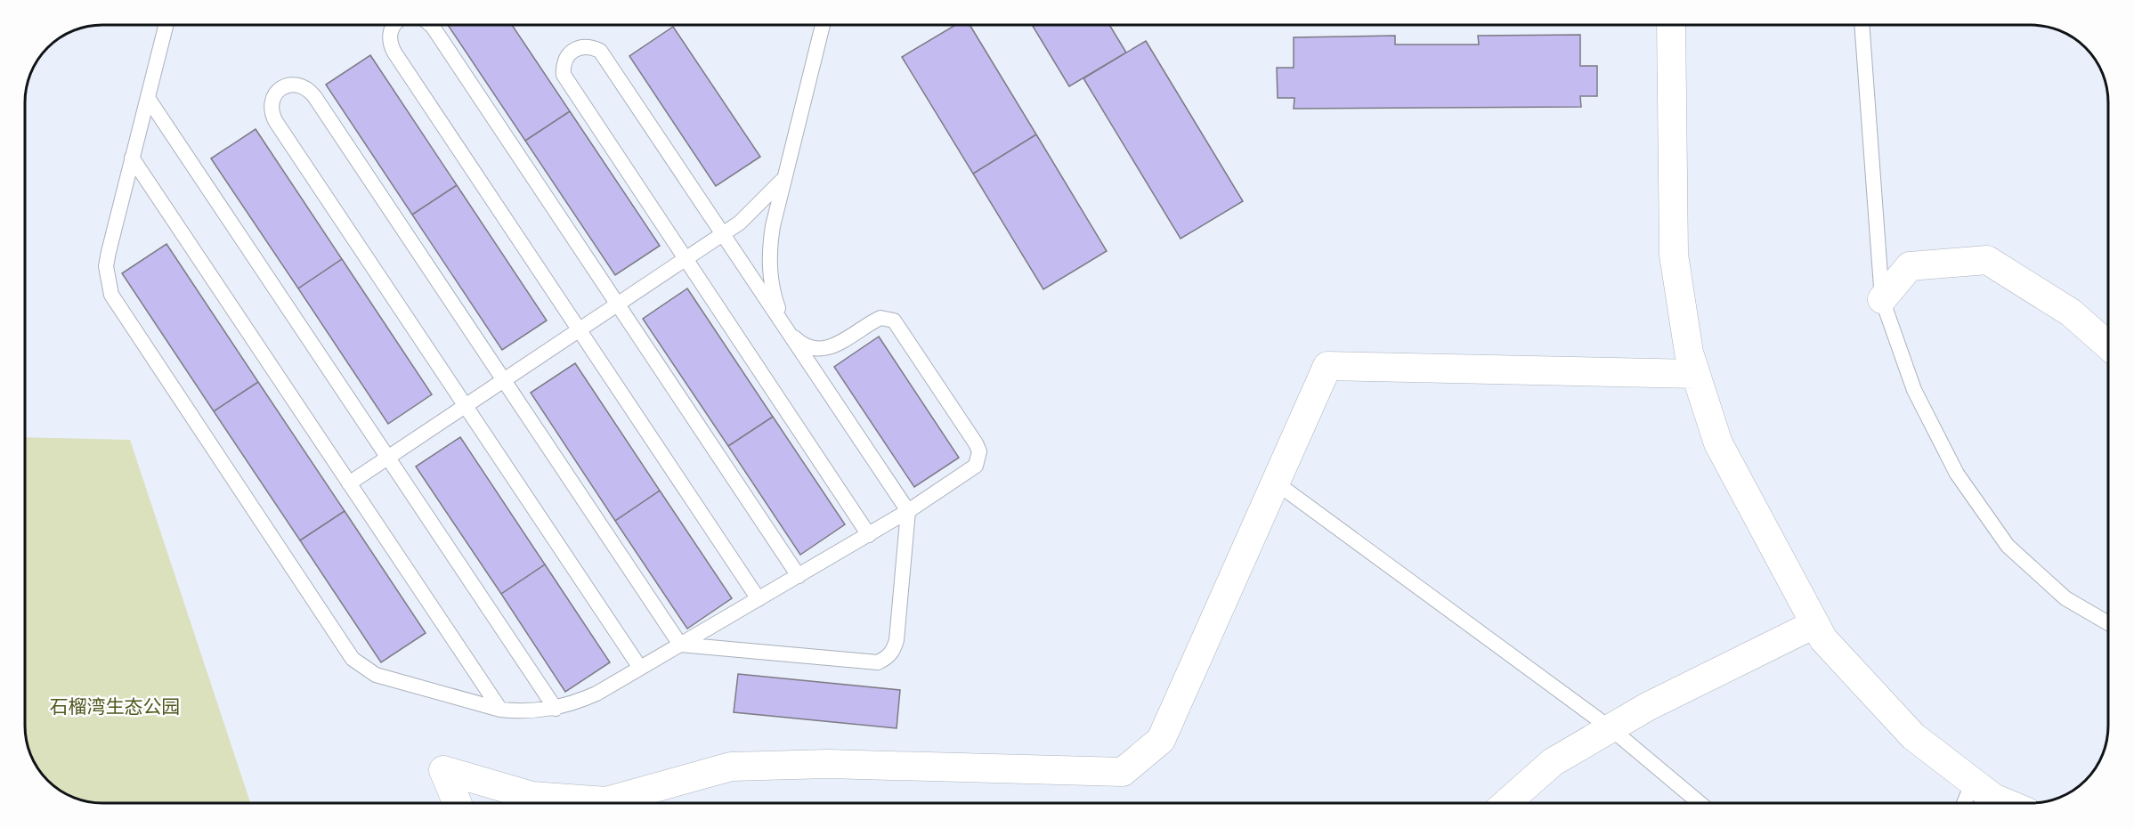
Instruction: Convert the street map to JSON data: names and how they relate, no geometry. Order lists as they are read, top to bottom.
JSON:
{
  "parks": ["石榴湾生态公园"]
}
